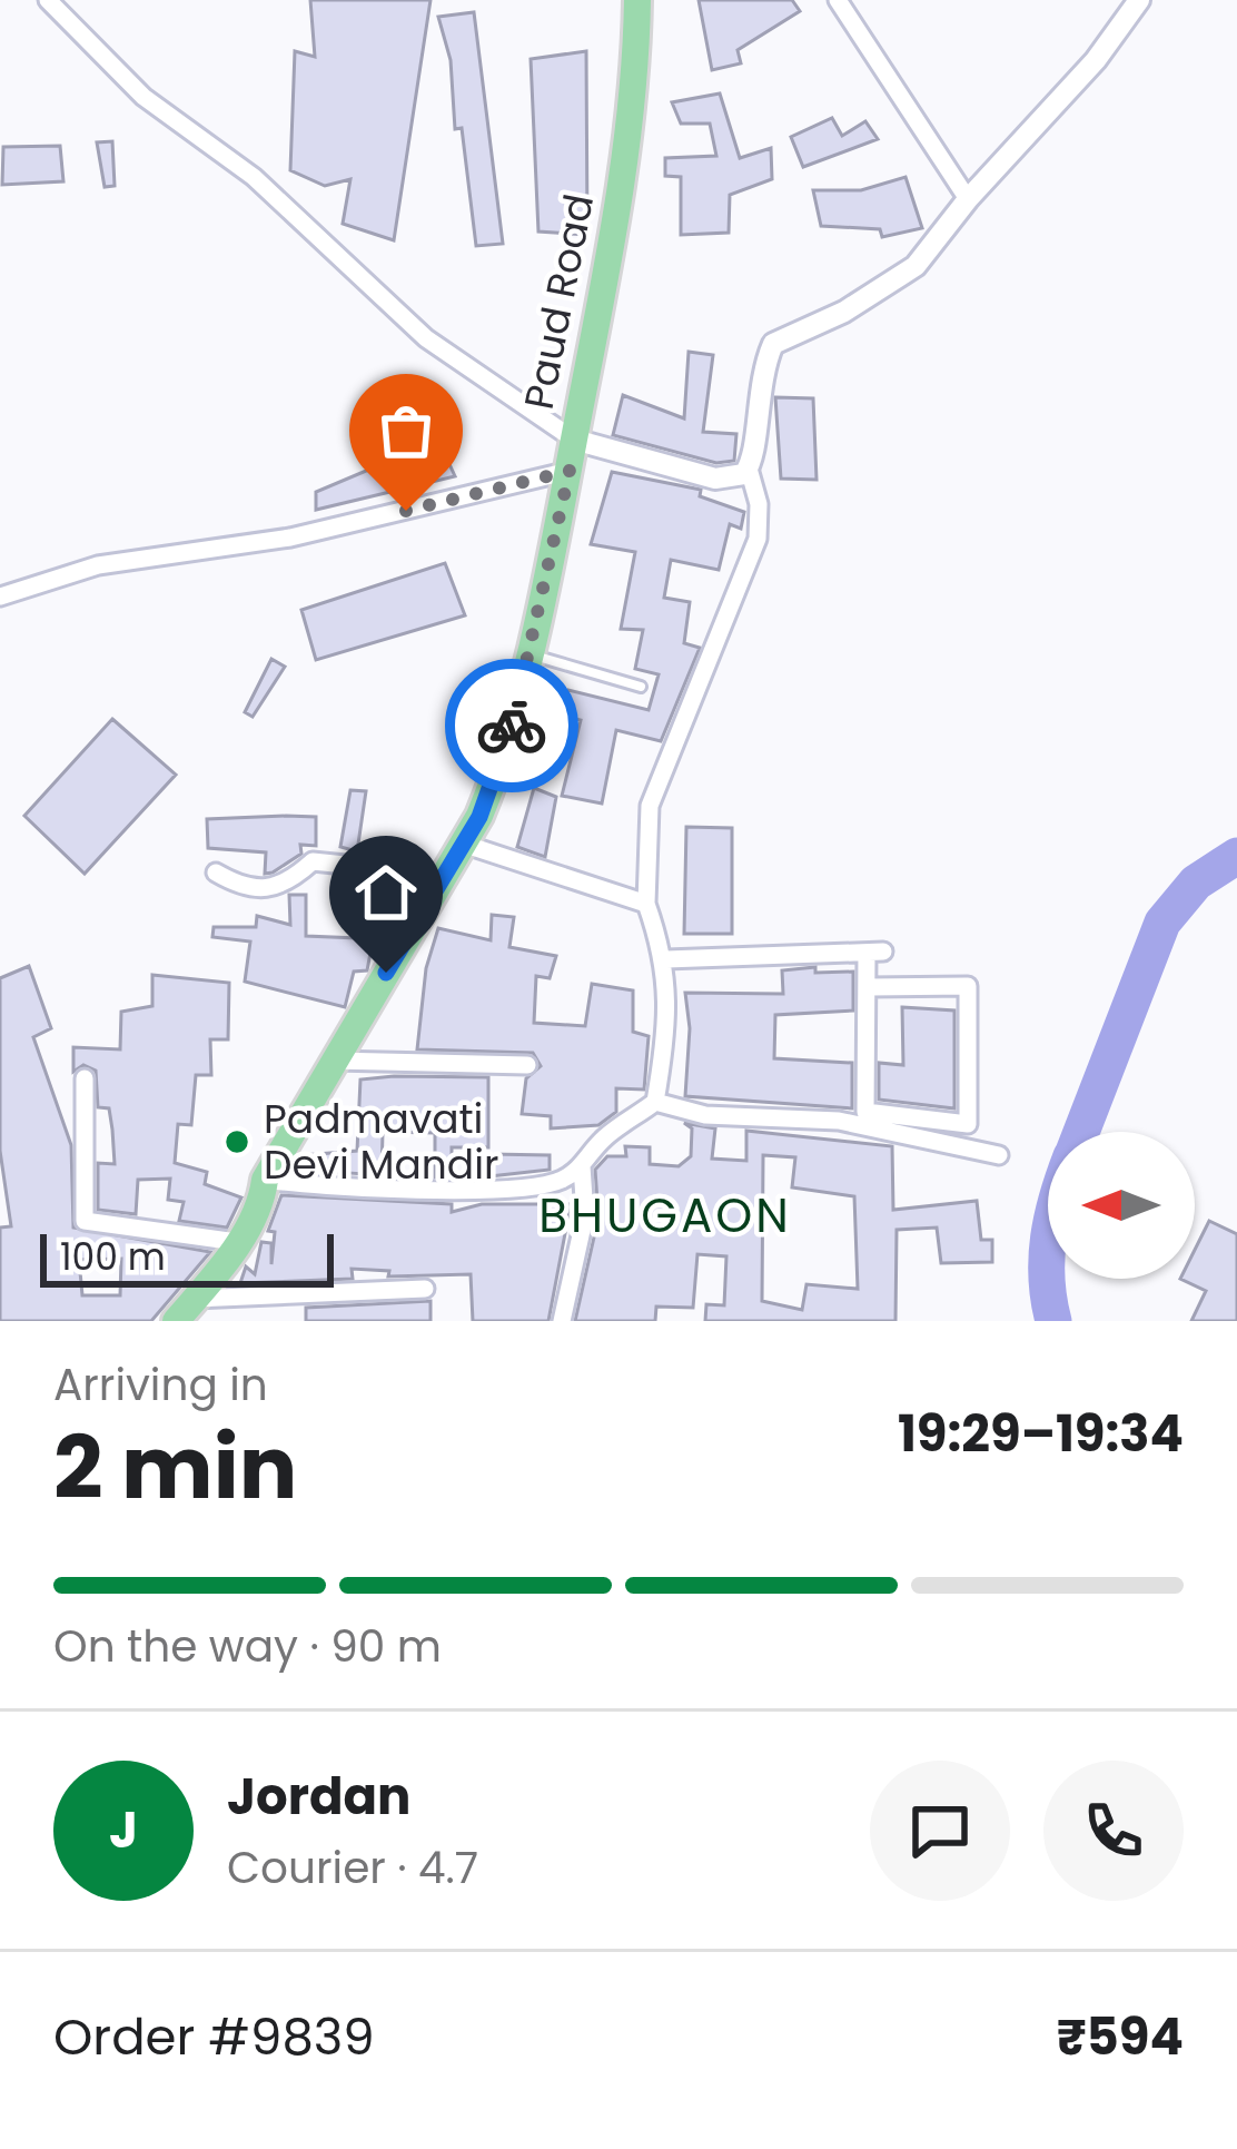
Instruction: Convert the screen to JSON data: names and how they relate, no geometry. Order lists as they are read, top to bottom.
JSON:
{
  "streets": {
    "main road": ["Paud Road"]
  },
  "districts": ["BHUGAON"],
  "places": ["Padmavati Devi Mandir"],
  "scale_bar": "100 m",
  "north": "left",
  "page": {
    "scale": "100 m",
    "heading": ["2 min", "Arriving in", "19:29–19:34"],
    "panel": [
      "Jordan",
      "Courier · 4.7",
      "Order #9839",
      "₹594"
    ],
    "bar": "On the way · 90 m",
    "round": "J"
  }
}
